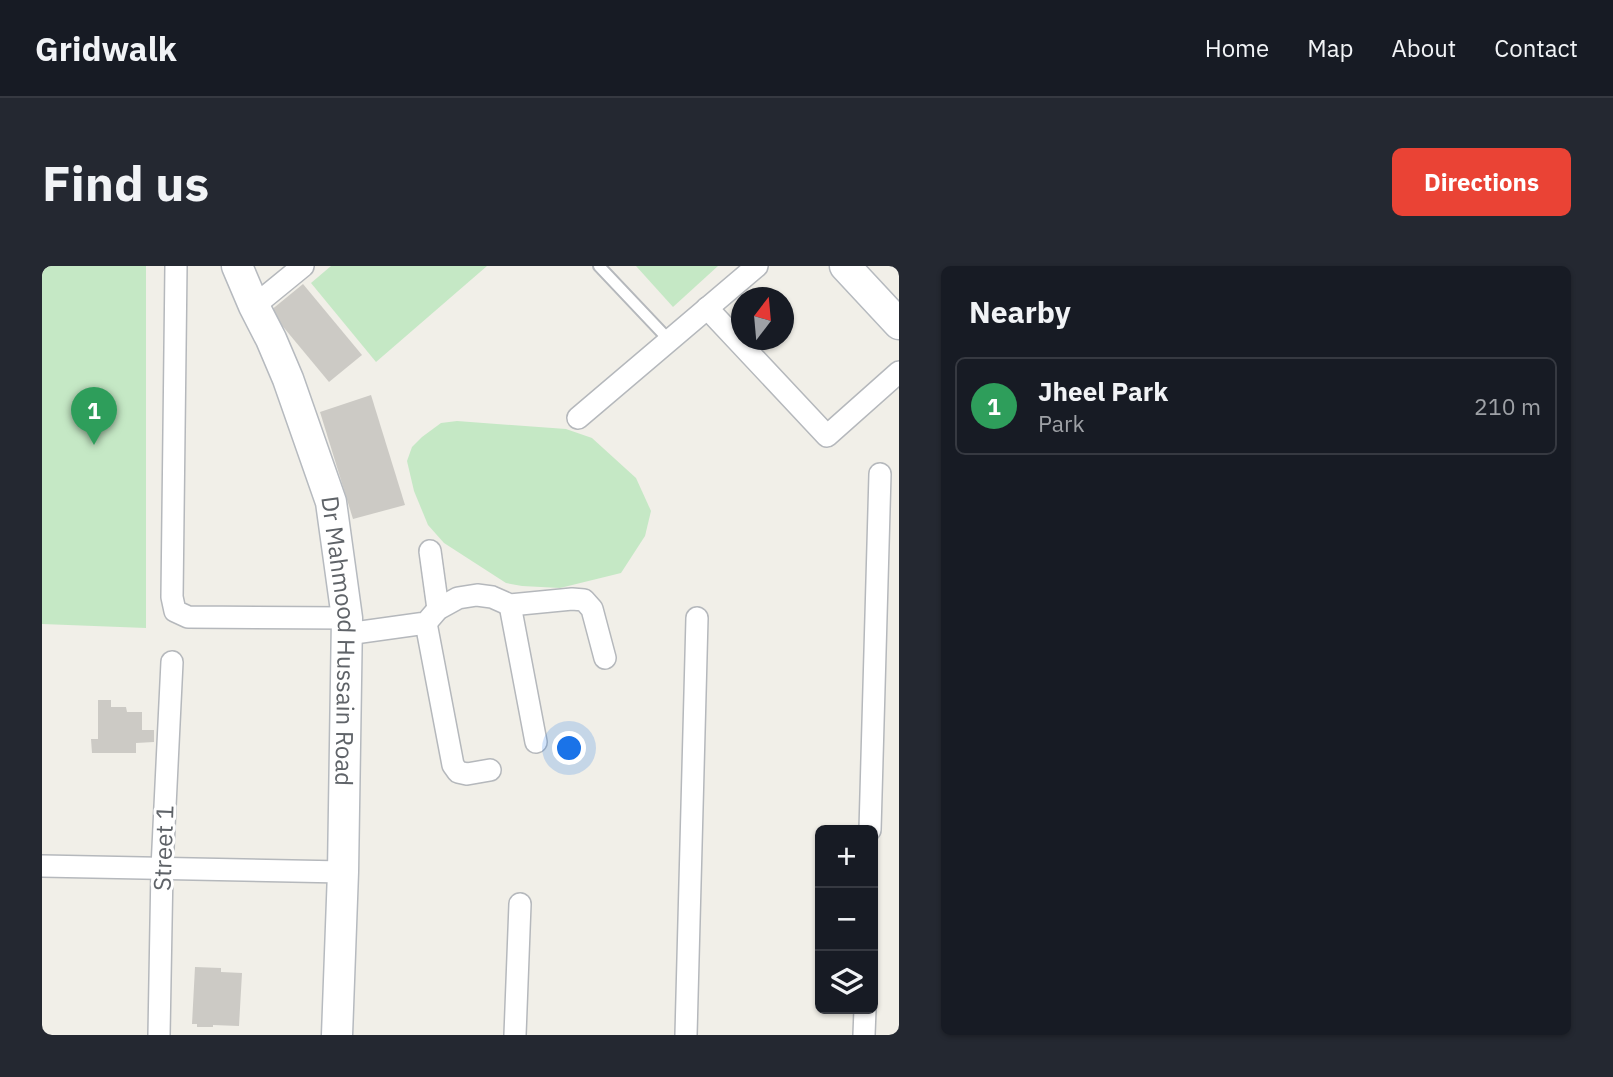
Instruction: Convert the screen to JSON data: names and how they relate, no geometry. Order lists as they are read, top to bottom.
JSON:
{
  "streets": {
    "main road": ["Dr Mahmood Hussain Road"],
    "street": ["Street 1"]
  },
  "north": "top",
  "page": {
    "header": "Gridwalk",
    "nav": [
      "Home",
      "Map",
      "About",
      "Contact"
    ],
    "buttons": "Directions",
    "title": "Find us",
    "heading": "Nearby",
    "list": [
      {
        "mark": "1",
        "name": "Jheel Park",
        "note": "Park",
        "value": "210 m"
      }
    ],
    "pins": "1",
    "map_buttons": ["+", "−"]
  }
}
